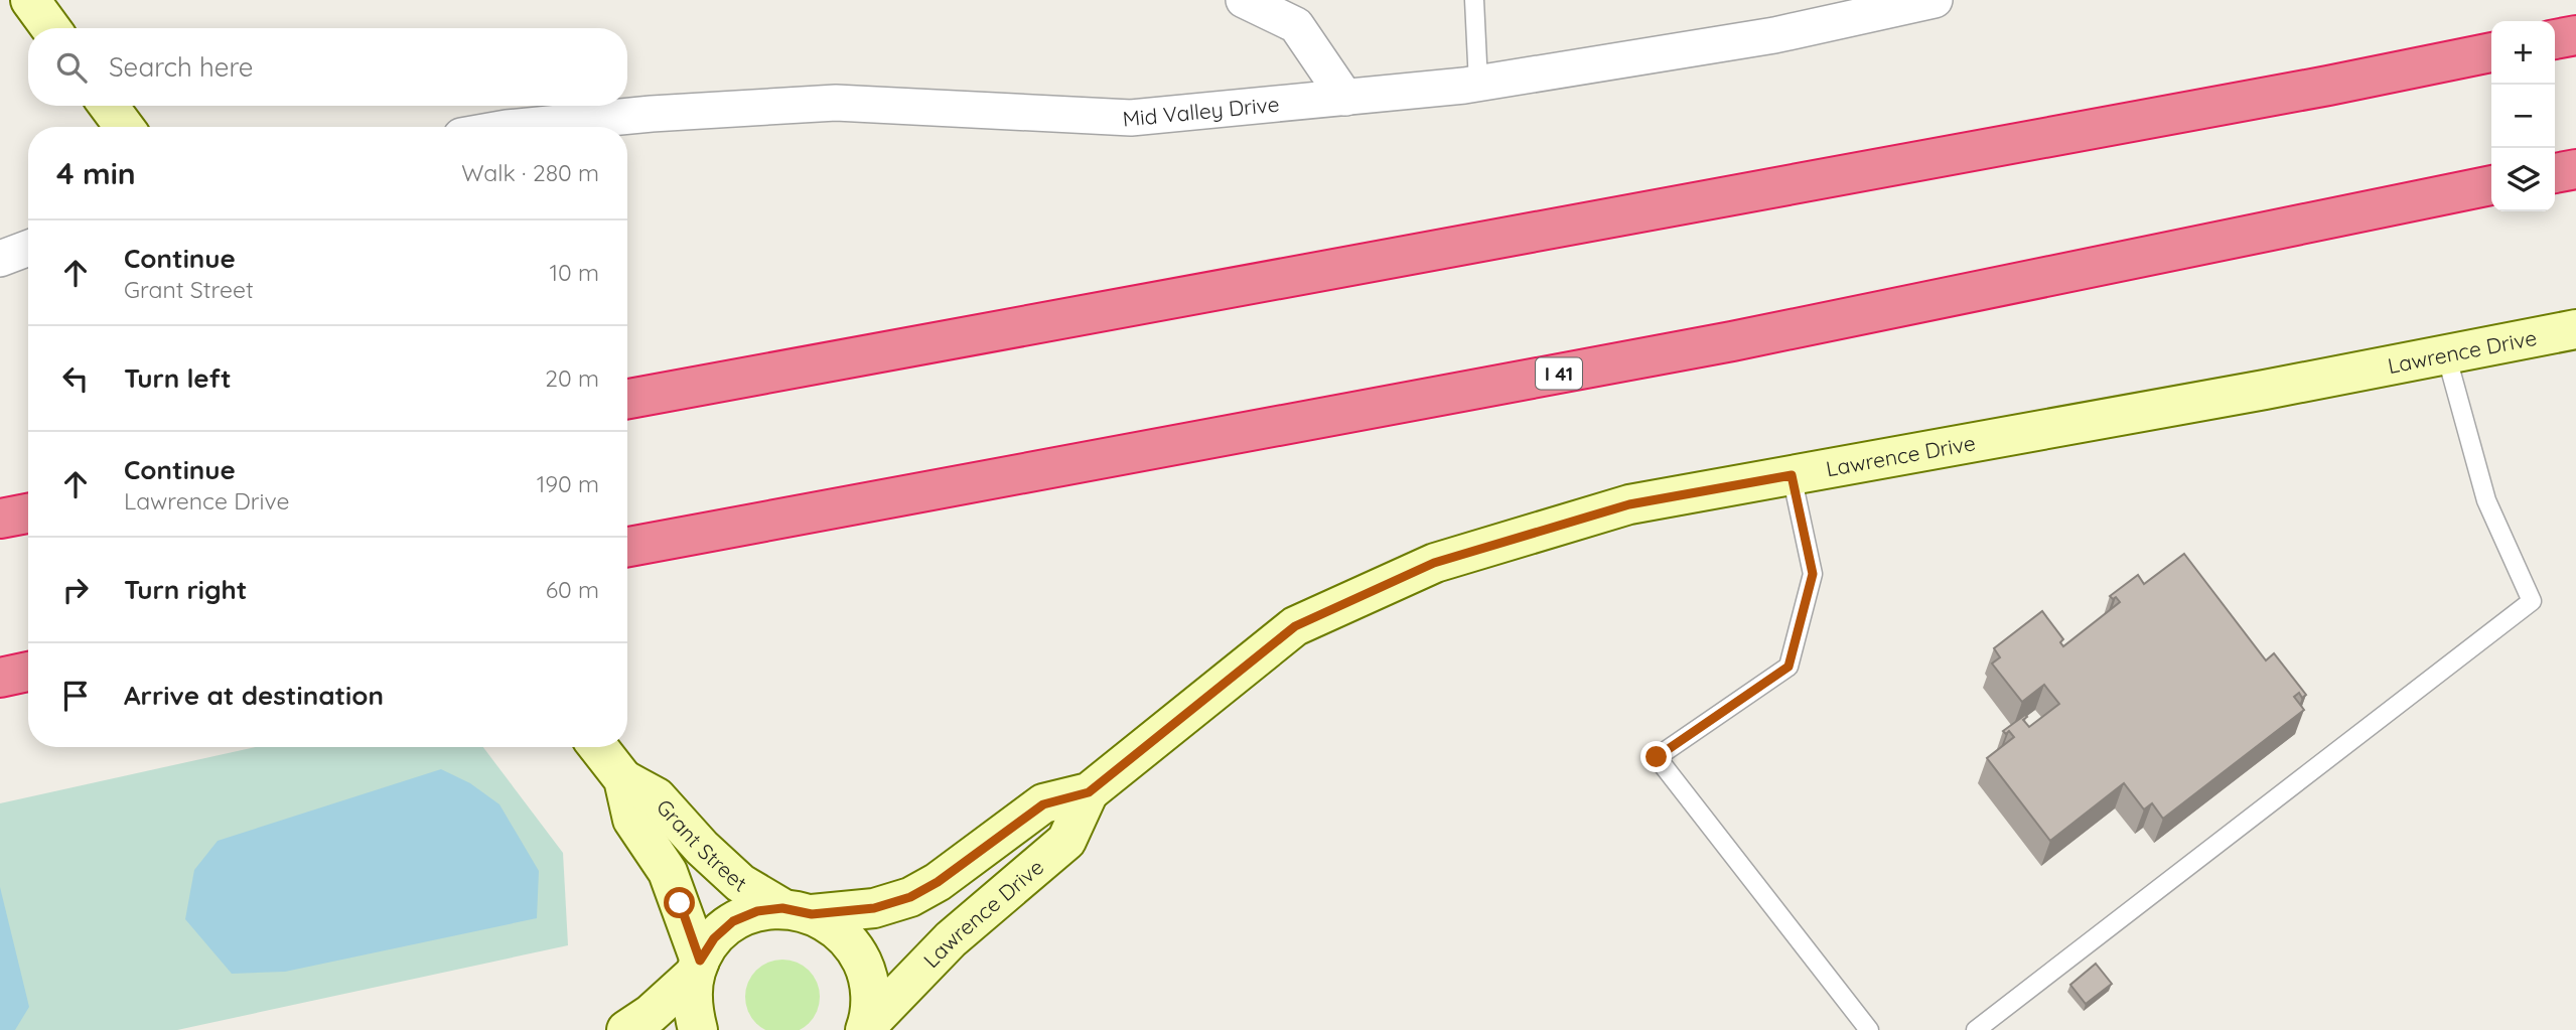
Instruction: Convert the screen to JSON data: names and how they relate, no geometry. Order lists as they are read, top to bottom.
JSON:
{
  "streets": {
    "highway": ["I 41"],
    "main road": ["Lawrence Drive", "Grant Street"],
    "street": ["Mid Valley Drive"]
  },
  "crossings": [
    ["Lawrence Drive", "Grant Street"]
  ],
  "page": {
    "map_buttons": ["+", "−"],
    "search": "Search here",
    "heading": ["4 min", "Walk · 280 m"],
    "list": [
      ["Continue", "Grant Street", "10 m"],
      ["Turn left", "20 m"],
      ["Continue", "Lawrence Drive", "190 m"],
      ["Turn right", "60 m"],
      "Arrive at destination"
    ]
  }
}
